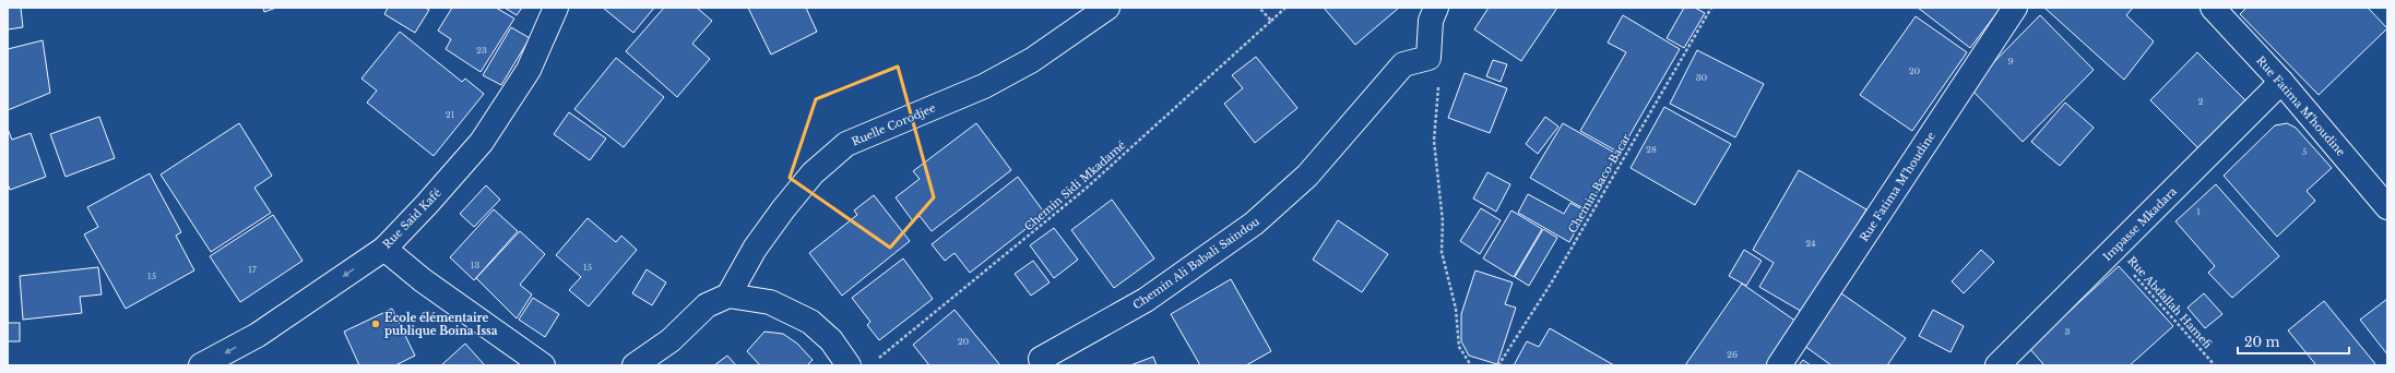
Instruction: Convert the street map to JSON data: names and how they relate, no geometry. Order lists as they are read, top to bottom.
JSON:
{
  "streets": {
    "street": [
      "Rue Fatima M'houdine",
      "Ruelle Corodjee",
      "Rue Said Kafé",
      "Impasse Mkadara",
      "Chemin Ali Babali Saindou"
    ],
    "path": ["Chemin Baco-Bacar", "Chemin Sidi Mkadamé", "Rue Abdallah Hamefi"]
  },
  "crossings": [
    ["Rue Fatima M'houdine", "Impasse Mkadara"],
    ["Impasse Mkadara", "Rue Abdallah Hamefi"]
  ],
  "one_way": ["Rue Said Kafé"],
  "places": ["Ecole élémentaire publique Boina Issa"],
  "house_numbers": [
    "23",
    "9",
    "20",
    "30",
    "2",
    "21",
    "28",
    "5",
    "1",
    "24",
    "13",
    "15",
    "17",
    "15",
    "3",
    "20",
    "26"
  ],
  "scale_bar": "20 m"
}
